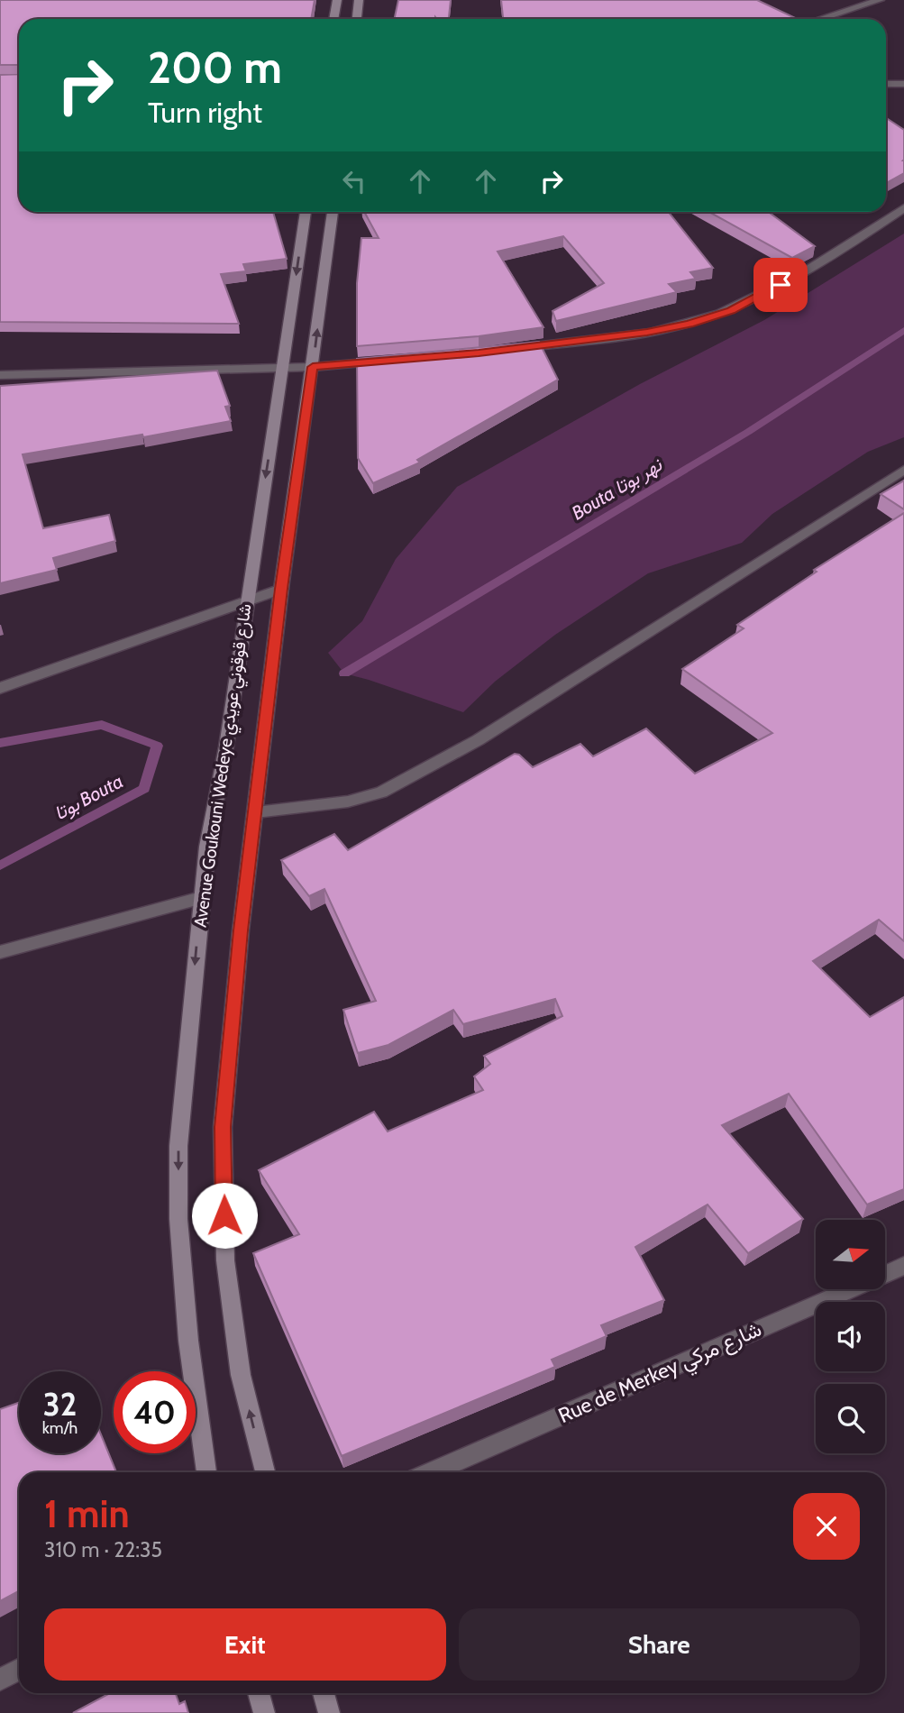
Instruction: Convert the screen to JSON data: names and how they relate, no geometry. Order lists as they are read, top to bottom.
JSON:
{
  "streets": {
    "street": ["Avenue Goukouni Wedeye شارع قوقوني عويدي", "Rue de Merkey شارع مركي"]
  },
  "water": ["Bouta نهر بوتا", "بوتا Bouta"],
  "north": "right",
  "page": {
    "turn": ["200 m", "Turn right"],
    "speed": "32 km/h",
    "limit": "40",
    "heading": ["1 min", "310 m · 22:35"],
    "buttons": ["Exit", "Share"]
  }
}
